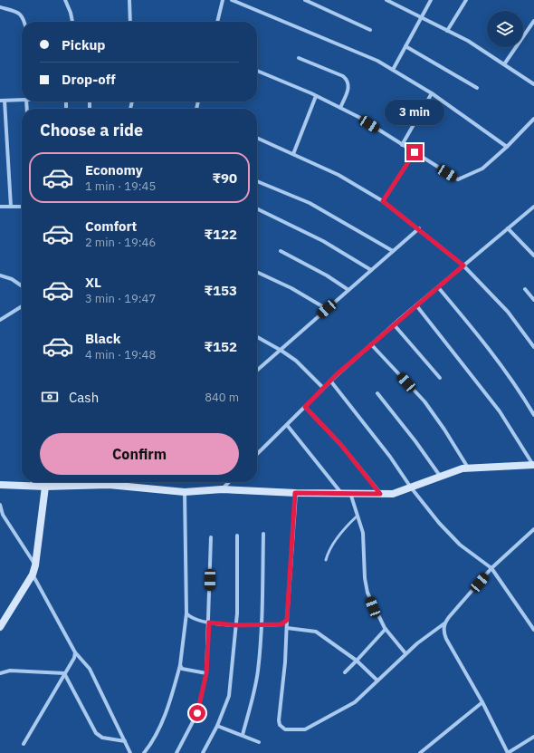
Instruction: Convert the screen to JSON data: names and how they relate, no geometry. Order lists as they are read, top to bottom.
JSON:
{
  "page": {
    "banner": ["Pickup", "Drop-off"],
    "bubble": "3 min",
    "heading": "Choose a ride",
    "list": [
      {
        "name": "Economy",
        "note": "1 min · 19:45",
        "value": "₹90"
      },
      {
        "name": "Comfort",
        "note": "2 min · 19:46",
        "value": "₹122"
      },
      {
        "name": "XL",
        "note": "3 min · 19:47",
        "value": "₹153"
      },
      {
        "name": "Black",
        "note": "4 min · 19:48",
        "value": "₹152"
      }
    ],
    "pay": ["Cash", "840 m"],
    "buttons": "Confirm"
  }
}
